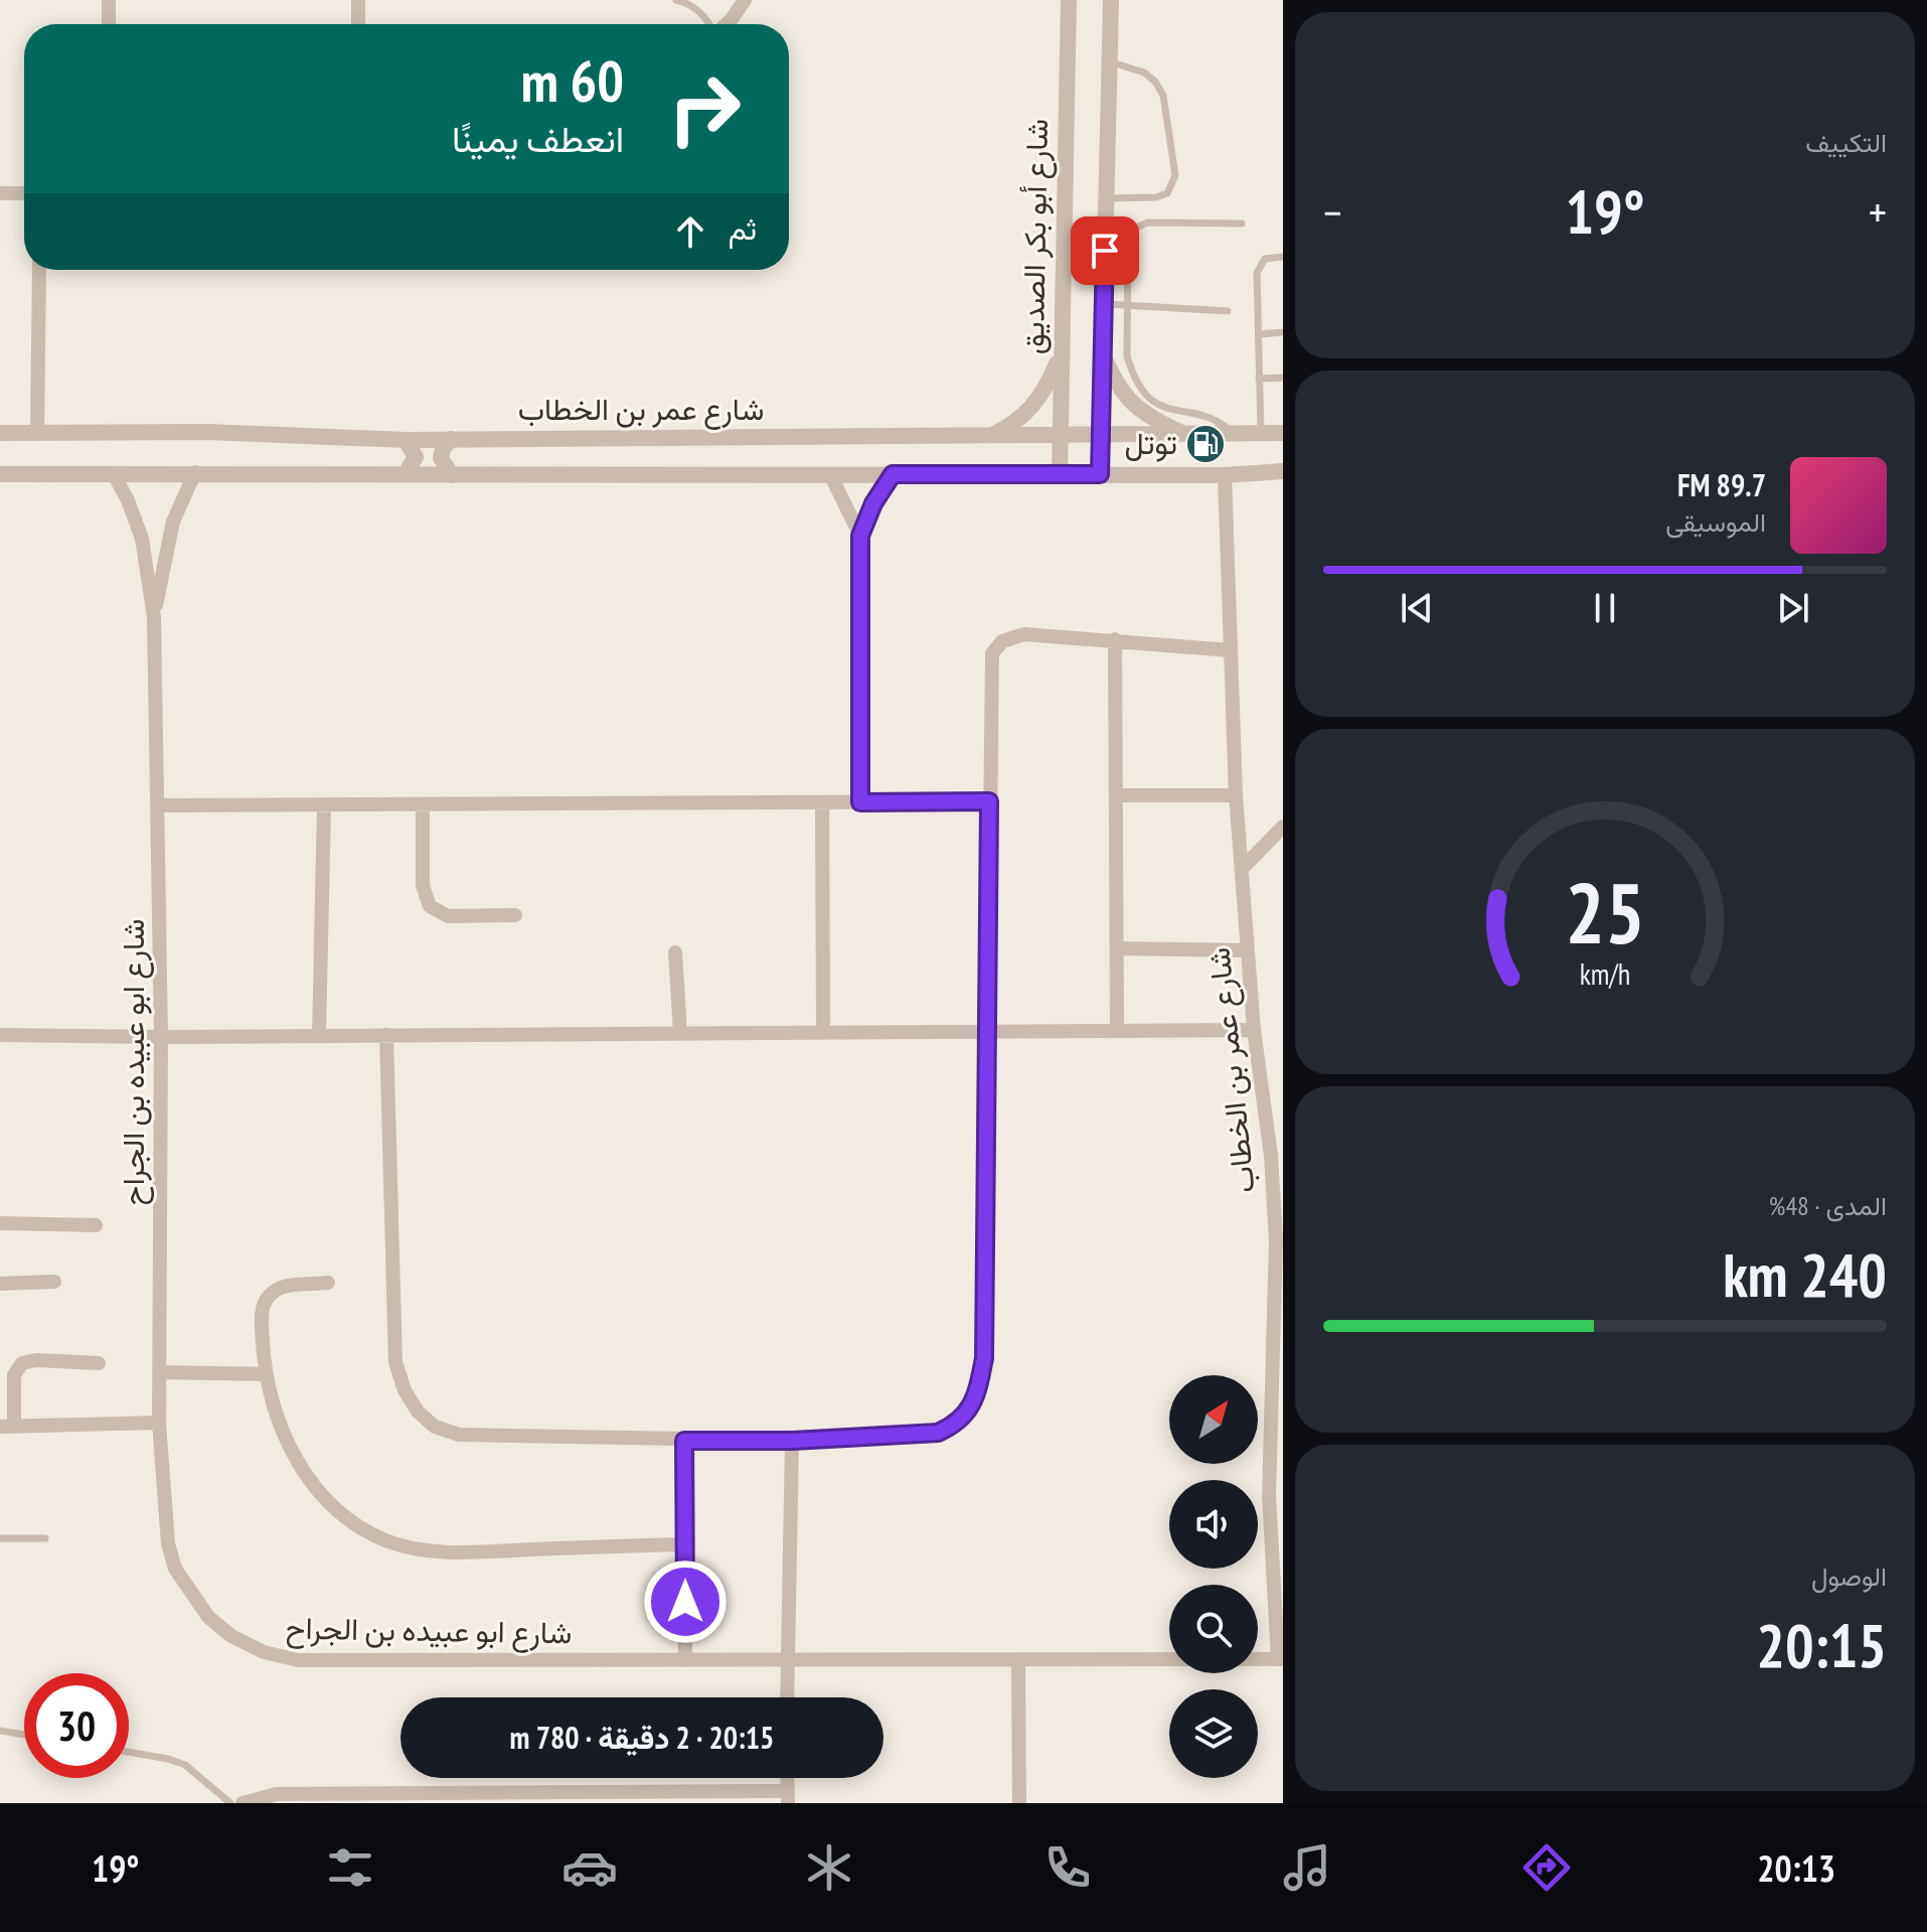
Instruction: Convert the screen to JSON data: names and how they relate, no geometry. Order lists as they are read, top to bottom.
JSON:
{
  "streets": {
    "street": ["شارع أبو بكر الصديق", "شارع عمر بن الخطاب", "شارع ابو عبيده بن الجراح"]
  },
  "crossings": [
    ["شارع أبو بكر الصديق", "شارع عمر بن الخطاب"],
    ["شارع عمر بن الخطاب", "شارع ابو عبيده بن الجراح"]
  ],
  "places": {
    "fuel station": ["توتل"]
  },
  "north": "top right",
  "page": {
    "tile": [
      "التكييف",
      ["المدى · 48%", "240 km"],
      ["الوصول", "20:15"]
    ],
    "turn": ["60 m", "انعطف يمينًا"],
    "heat": ["−", "19°", "+"],
    "then": "ثم",
    "song": ["89.7 FM", "الموسيقى"],
    "limit": "30",
    "trip": "20:15 · 2 دقيقة · 780 m",
    "tabs": ["20:13", "19°"],
    "gauge": ["25", "km/h"]
  }
}
